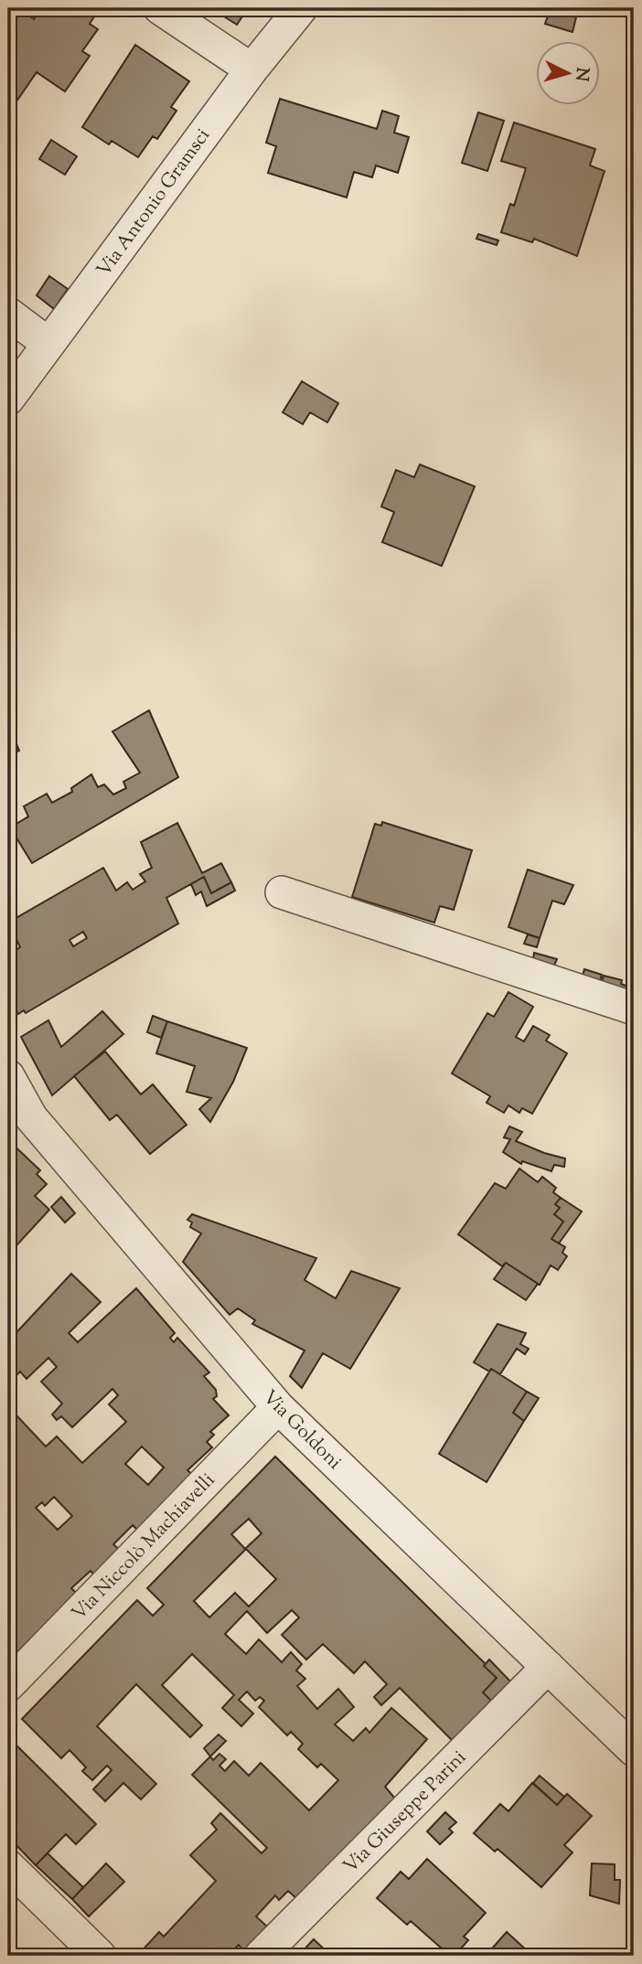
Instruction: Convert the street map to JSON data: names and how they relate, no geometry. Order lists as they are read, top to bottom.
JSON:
{
  "streets": {
    "street": [
      "Via Antonio Gramsci",
      "Via Goldoni",
      "Via Niccolò Machiavelli",
      "Via Giuseppe Parini"
    ]
  },
  "crossings": [
    ["Via Goldoni", "Via Niccolò Machiavelli"],
    ["Via Goldoni", "Via Giuseppe Parini"]
  ],
  "north": "right"
}
